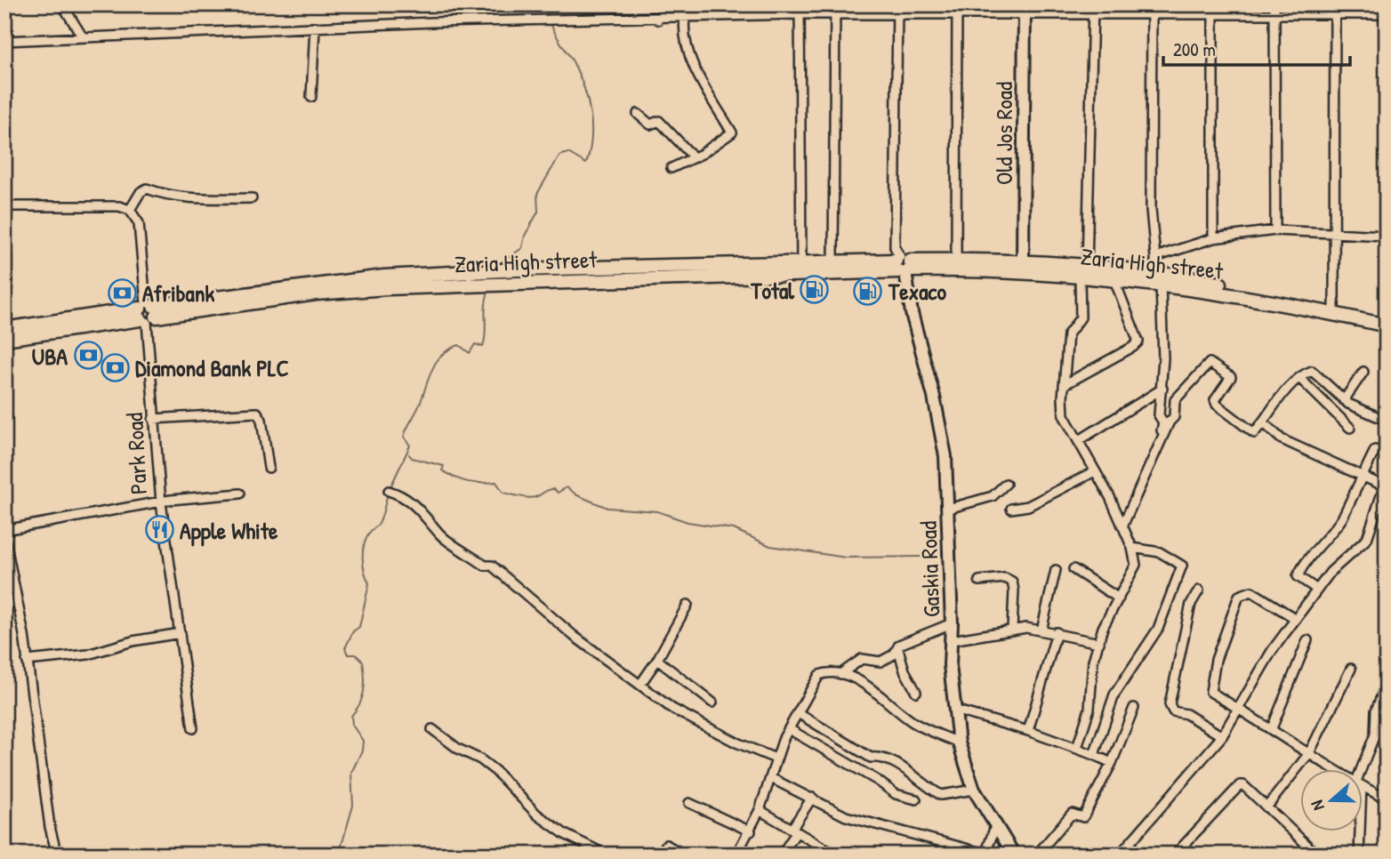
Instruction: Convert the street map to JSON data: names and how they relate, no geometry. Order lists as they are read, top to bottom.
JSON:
{
  "streets": {
    "main road": ["Old Jos Road", "Zaria High street", "Gaskia Road"],
    "street": ["Park Road"]
  },
  "crossings": [
    ["Old Jos Road", "Zaria High street"],
    ["Zaria High street", "Park Road"],
    ["Zaria High street", "Gaskia Road"]
  ],
  "places": {
    "fuel station": ["Total", "Texaco"],
    "bank": ["Afribank", "UBA", "Diamond Bank PLC"],
    "restaurant": ["Apple White"]
  },
  "scale_bar": "200 m",
  "north": "left"
}
